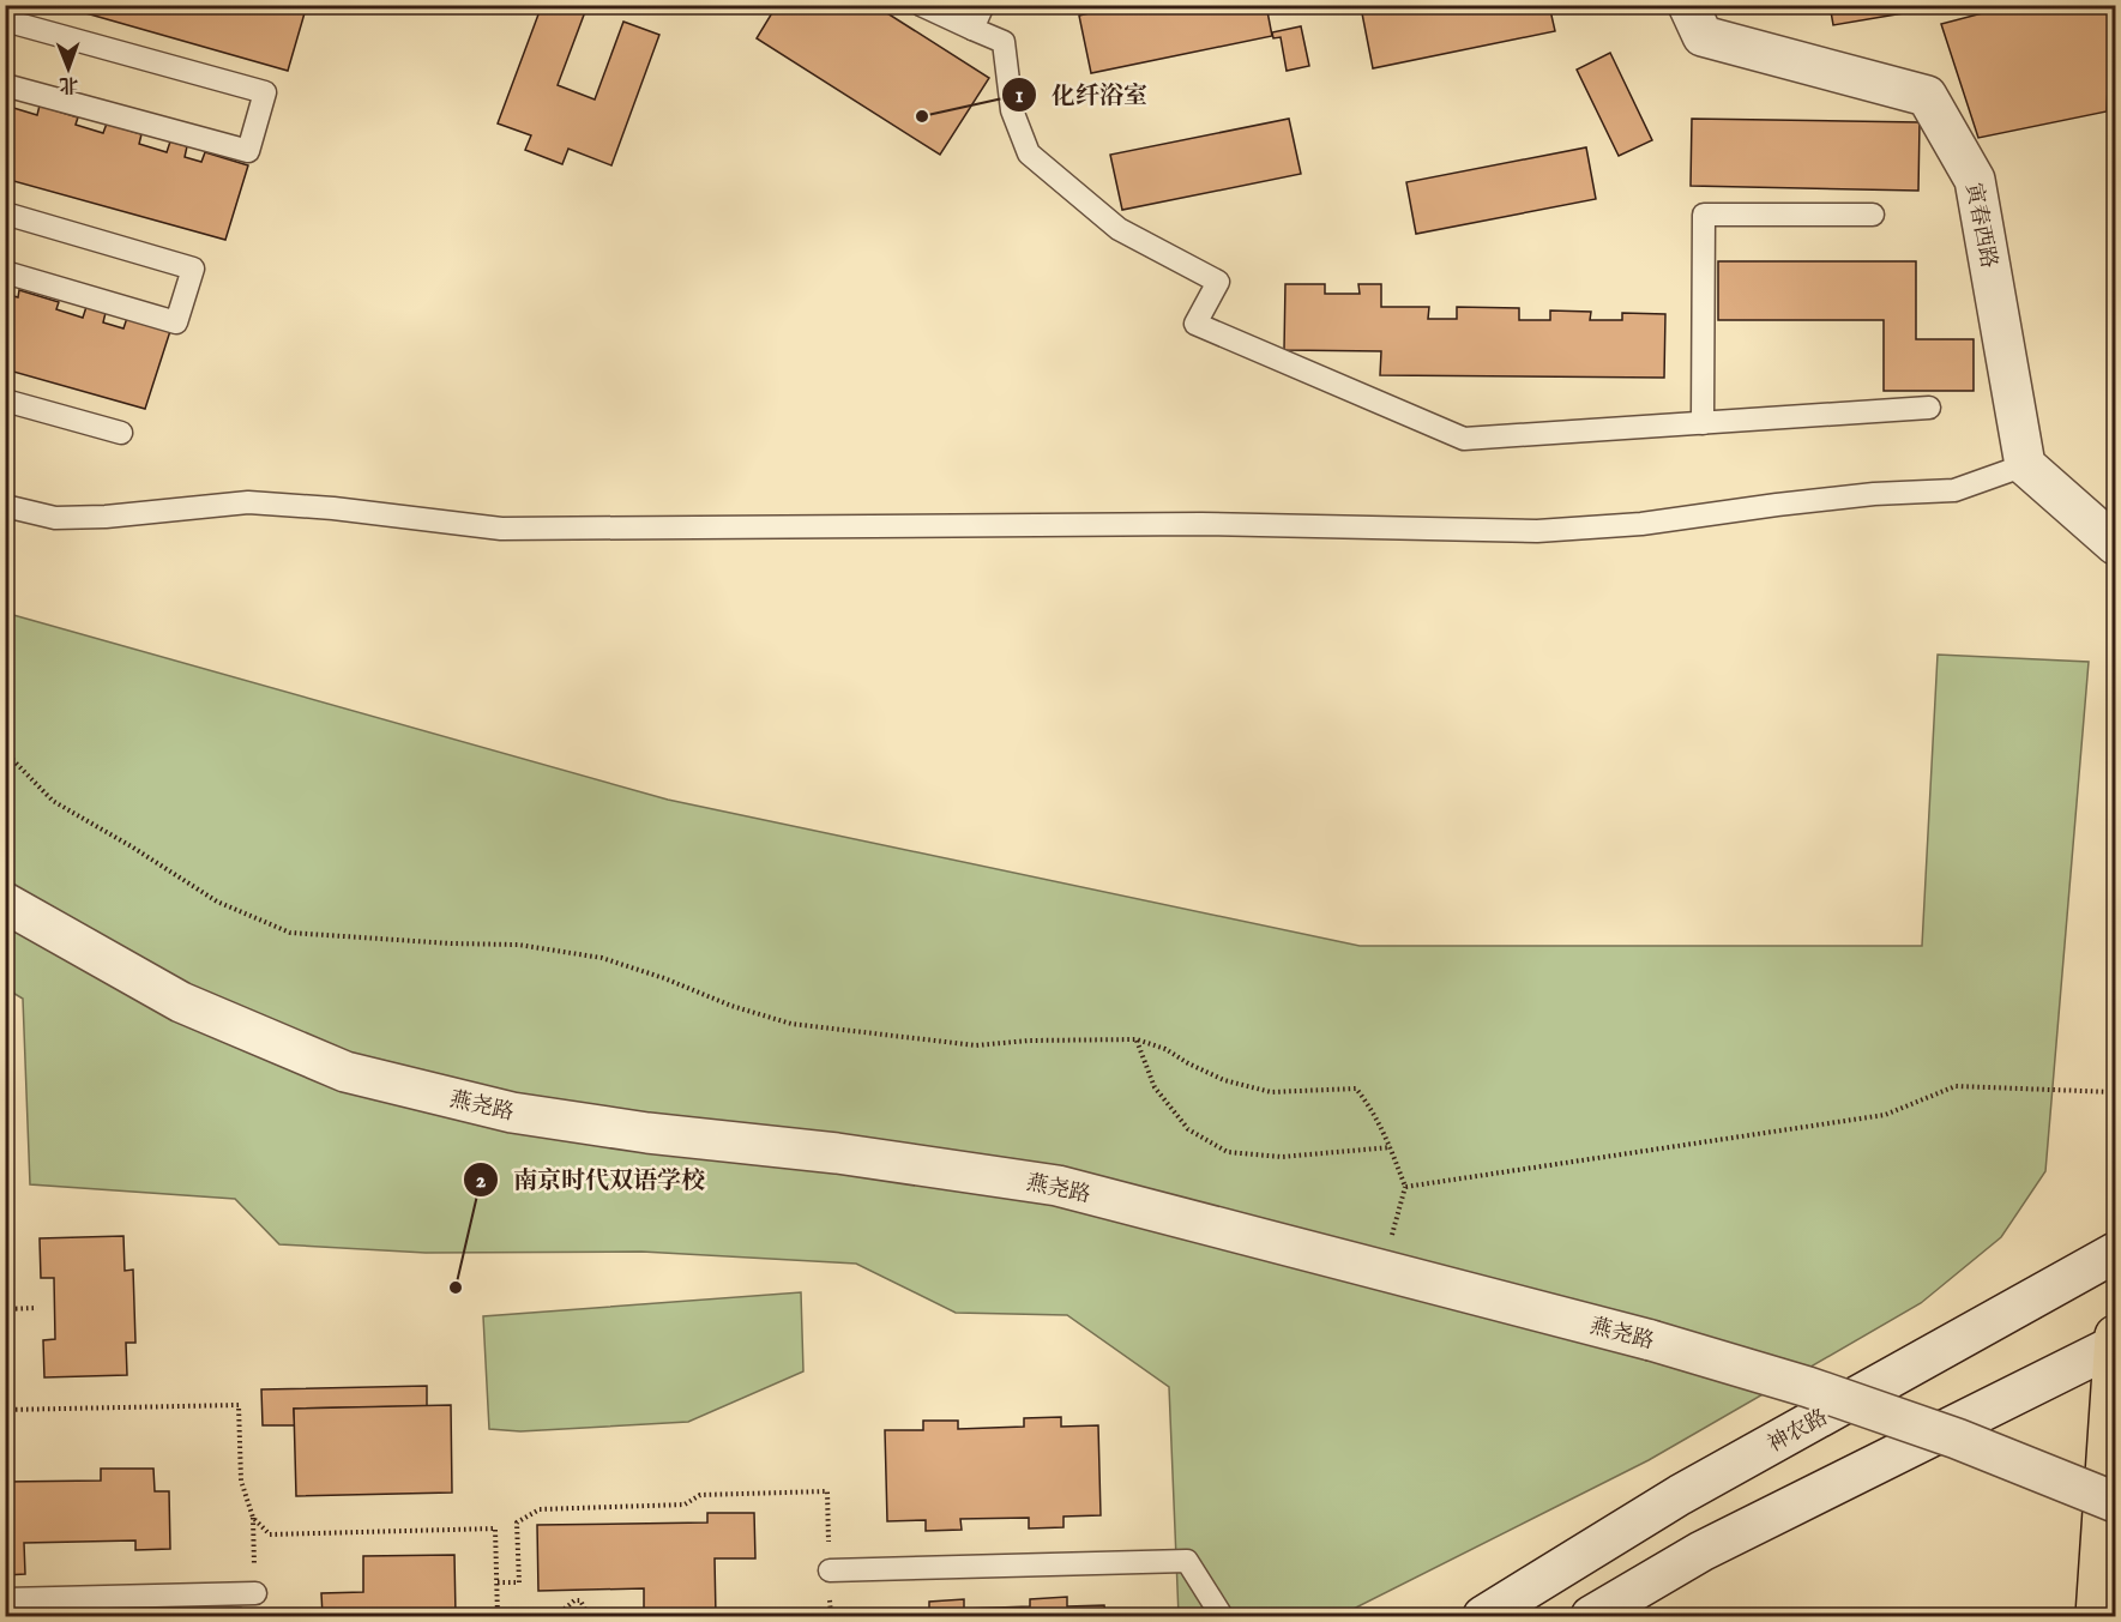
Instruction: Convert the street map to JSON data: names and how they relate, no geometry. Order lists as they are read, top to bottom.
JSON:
{
  "streets": {
    "street": ["寅春西路", "燕尧路", "神农路"]
  },
  "places": ["化纤浴室", "南京时代双语学校"],
  "north": "bottom"
}
